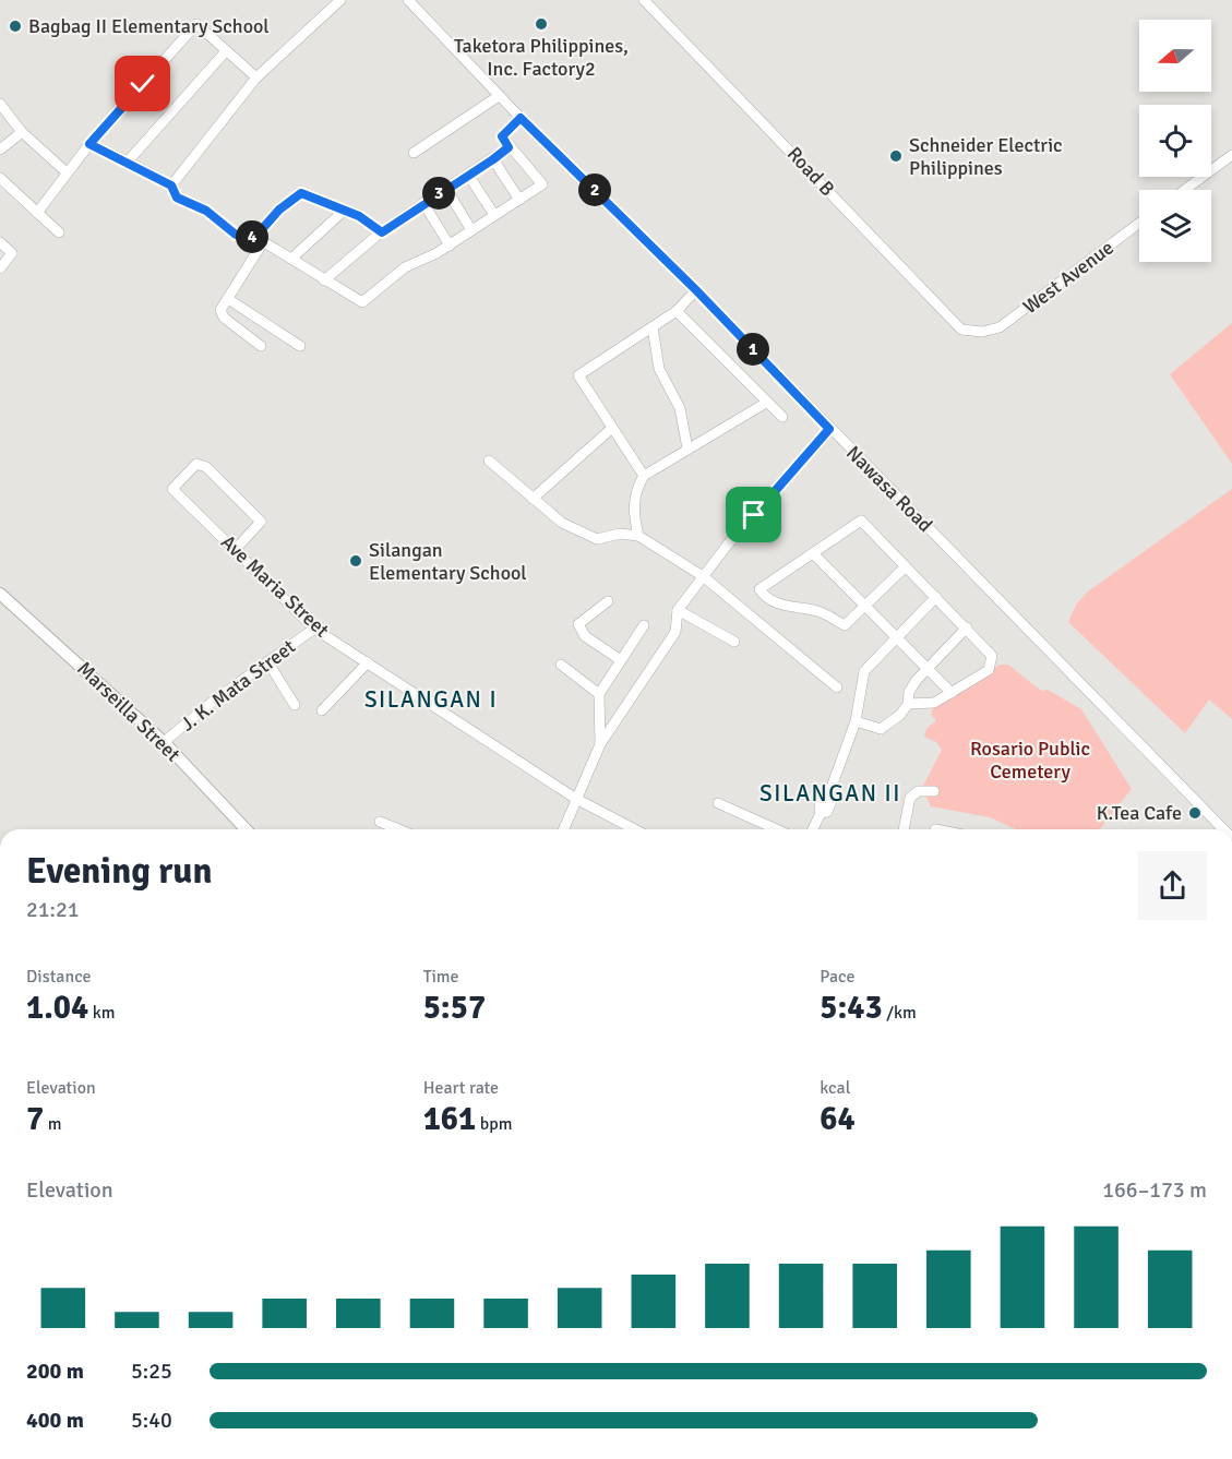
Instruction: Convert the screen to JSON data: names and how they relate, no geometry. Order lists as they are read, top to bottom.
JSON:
{
  "streets": {
    "main road": ["Marseilla Street"],
    "street": [
      "Road B",
      "West Avenue",
      "Nawasa Road",
      "Ave Maria Street",
      "J. K. Mata Street"
    ]
  },
  "crossings": [
    ["Road B", "West Avenue"],
    ["Ave Maria Street", "J. K. Mata Street"],
    ["J. K. Mata Street", "Marseilla Street"]
  ],
  "districts": ["SILANGAN I", "SILANGAN II"],
  "parks": ["Rosario Public Cemetery"],
  "places": [
    "Taketora Philippines, Inc. Factory2",
    "Bagbag II Elementary School",
    "Schneider Electric Philippines",
    "Silangan Elementary School",
    "K.Tea Cafe"
  ],
  "north": "left",
  "page": {
    "pins": [
      "2",
      "3",
      "4",
      "1"
    ],
    "heading": ["Evening run", "21:21"],
    "stats": [
      ["Distance", "1.04 km"],
      ["Time", "5:57"],
      ["Pace", "5:43 /km"],
      ["Elevation", "7 m"],
      ["Heart rate", "161 bpm"],
      ["kcal", "64"]
    ],
    "chart": ["Elevation", "166–173 m"],
    "list": [
      {
        "name": "200 m",
        "note": "5:25"
      },
      {
        "name": "400 m",
        "note": "5:40"
      }
    ]
  }
}
